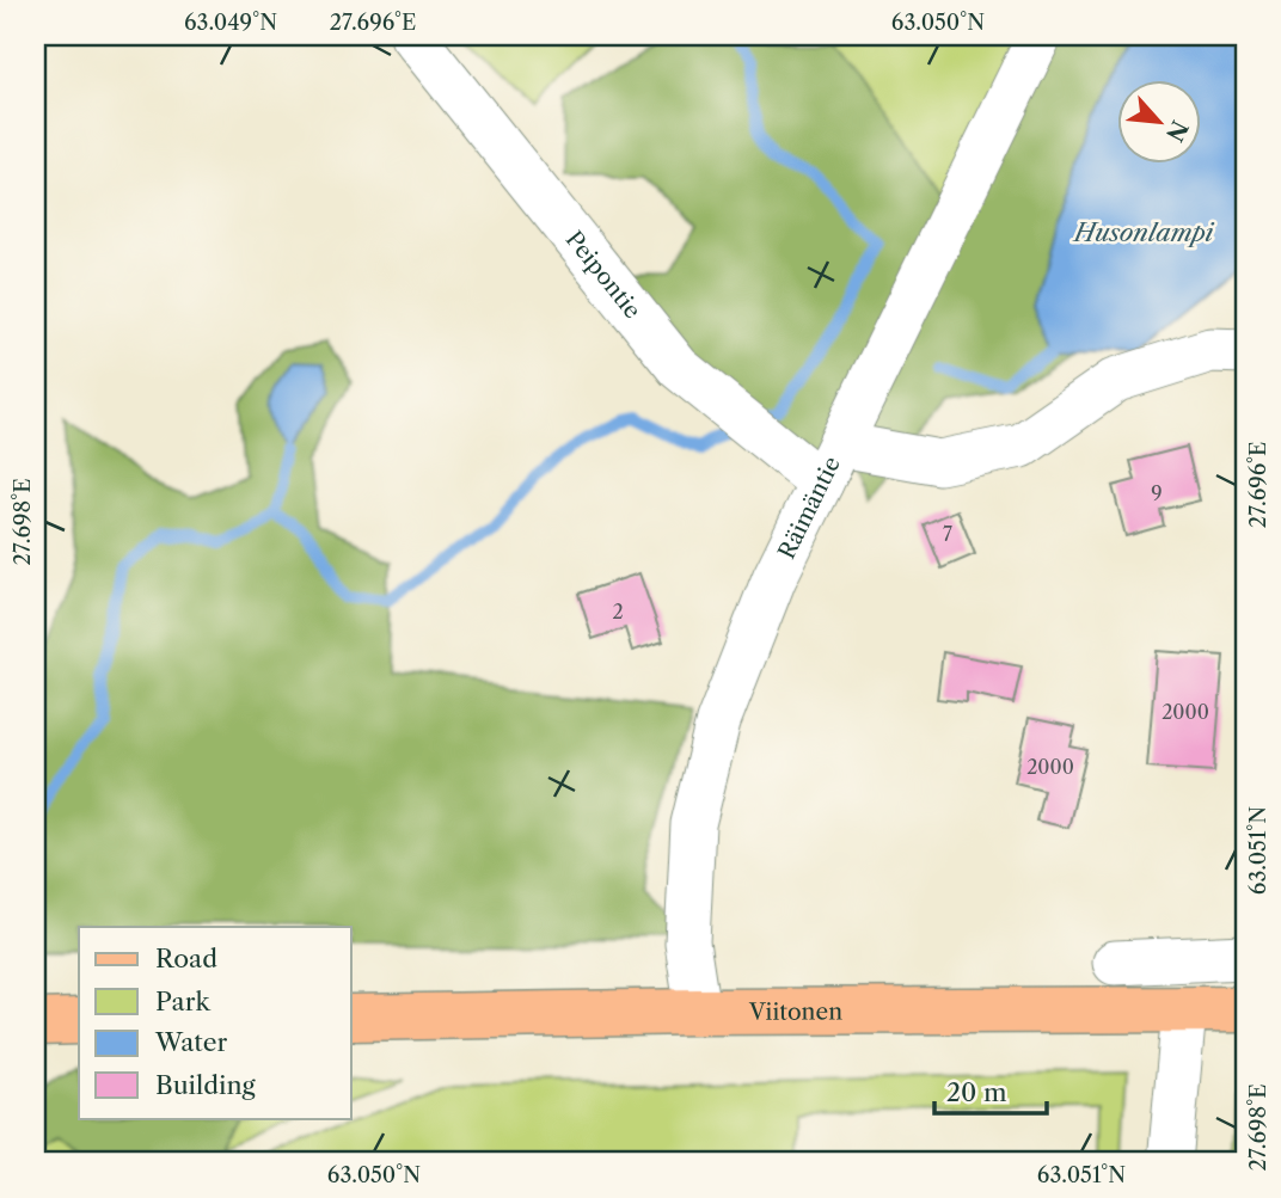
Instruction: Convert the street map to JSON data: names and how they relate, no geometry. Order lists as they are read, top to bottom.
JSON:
{
  "streets": {
    "main road": ["Viitonen"],
    "street": ["Peipontie", "Räimäntie"]
  },
  "crossings": [
    ["Peipontie", "Räimäntie"],
    ["Räimäntie", "Viitonen"]
  ],
  "water": ["Husonlampi"],
  "house_numbers": [
    "9",
    "7",
    "2",
    "2000",
    "2000"
  ],
  "legend": [
    "Road",
    "Park",
    "Water",
    "Building"
  ],
  "scale_bar": "20 m",
  "north": "bottom right",
  "coordinates": [
    "63.049°N",
    "27.696°E",
    "63.050°N",
    "27.698°E",
    "63.051°N"
  ]
}
